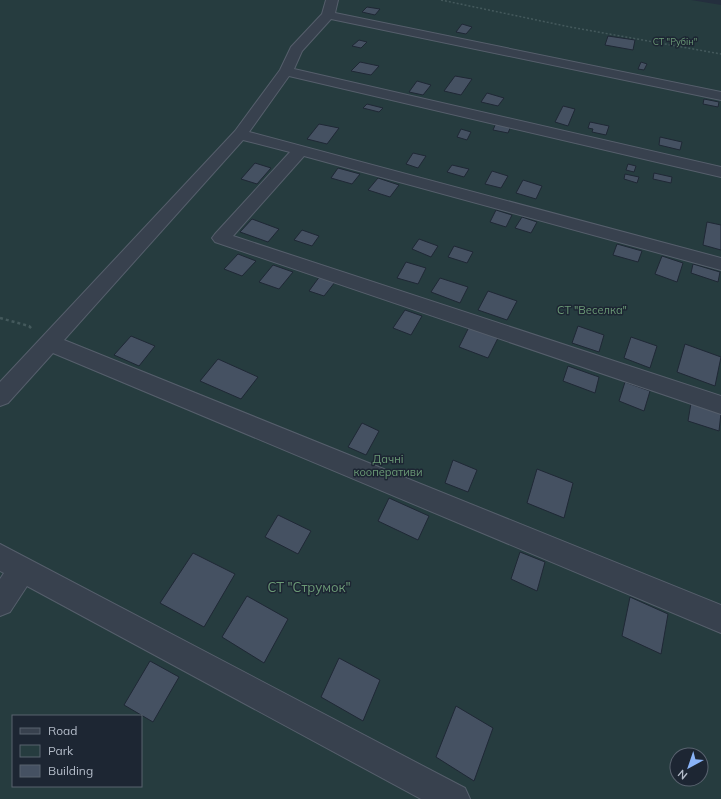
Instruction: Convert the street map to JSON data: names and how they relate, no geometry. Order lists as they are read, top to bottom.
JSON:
{
  "parks": [
    "СТ \"Рубін\"",
    "СТ \"Веселка\"",
    "Дачні кооперативи",
    "СТ \"Струмок\""
  ],
  "legend": ["Road", "Park", "Building"],
  "north": "bottom left"
}
